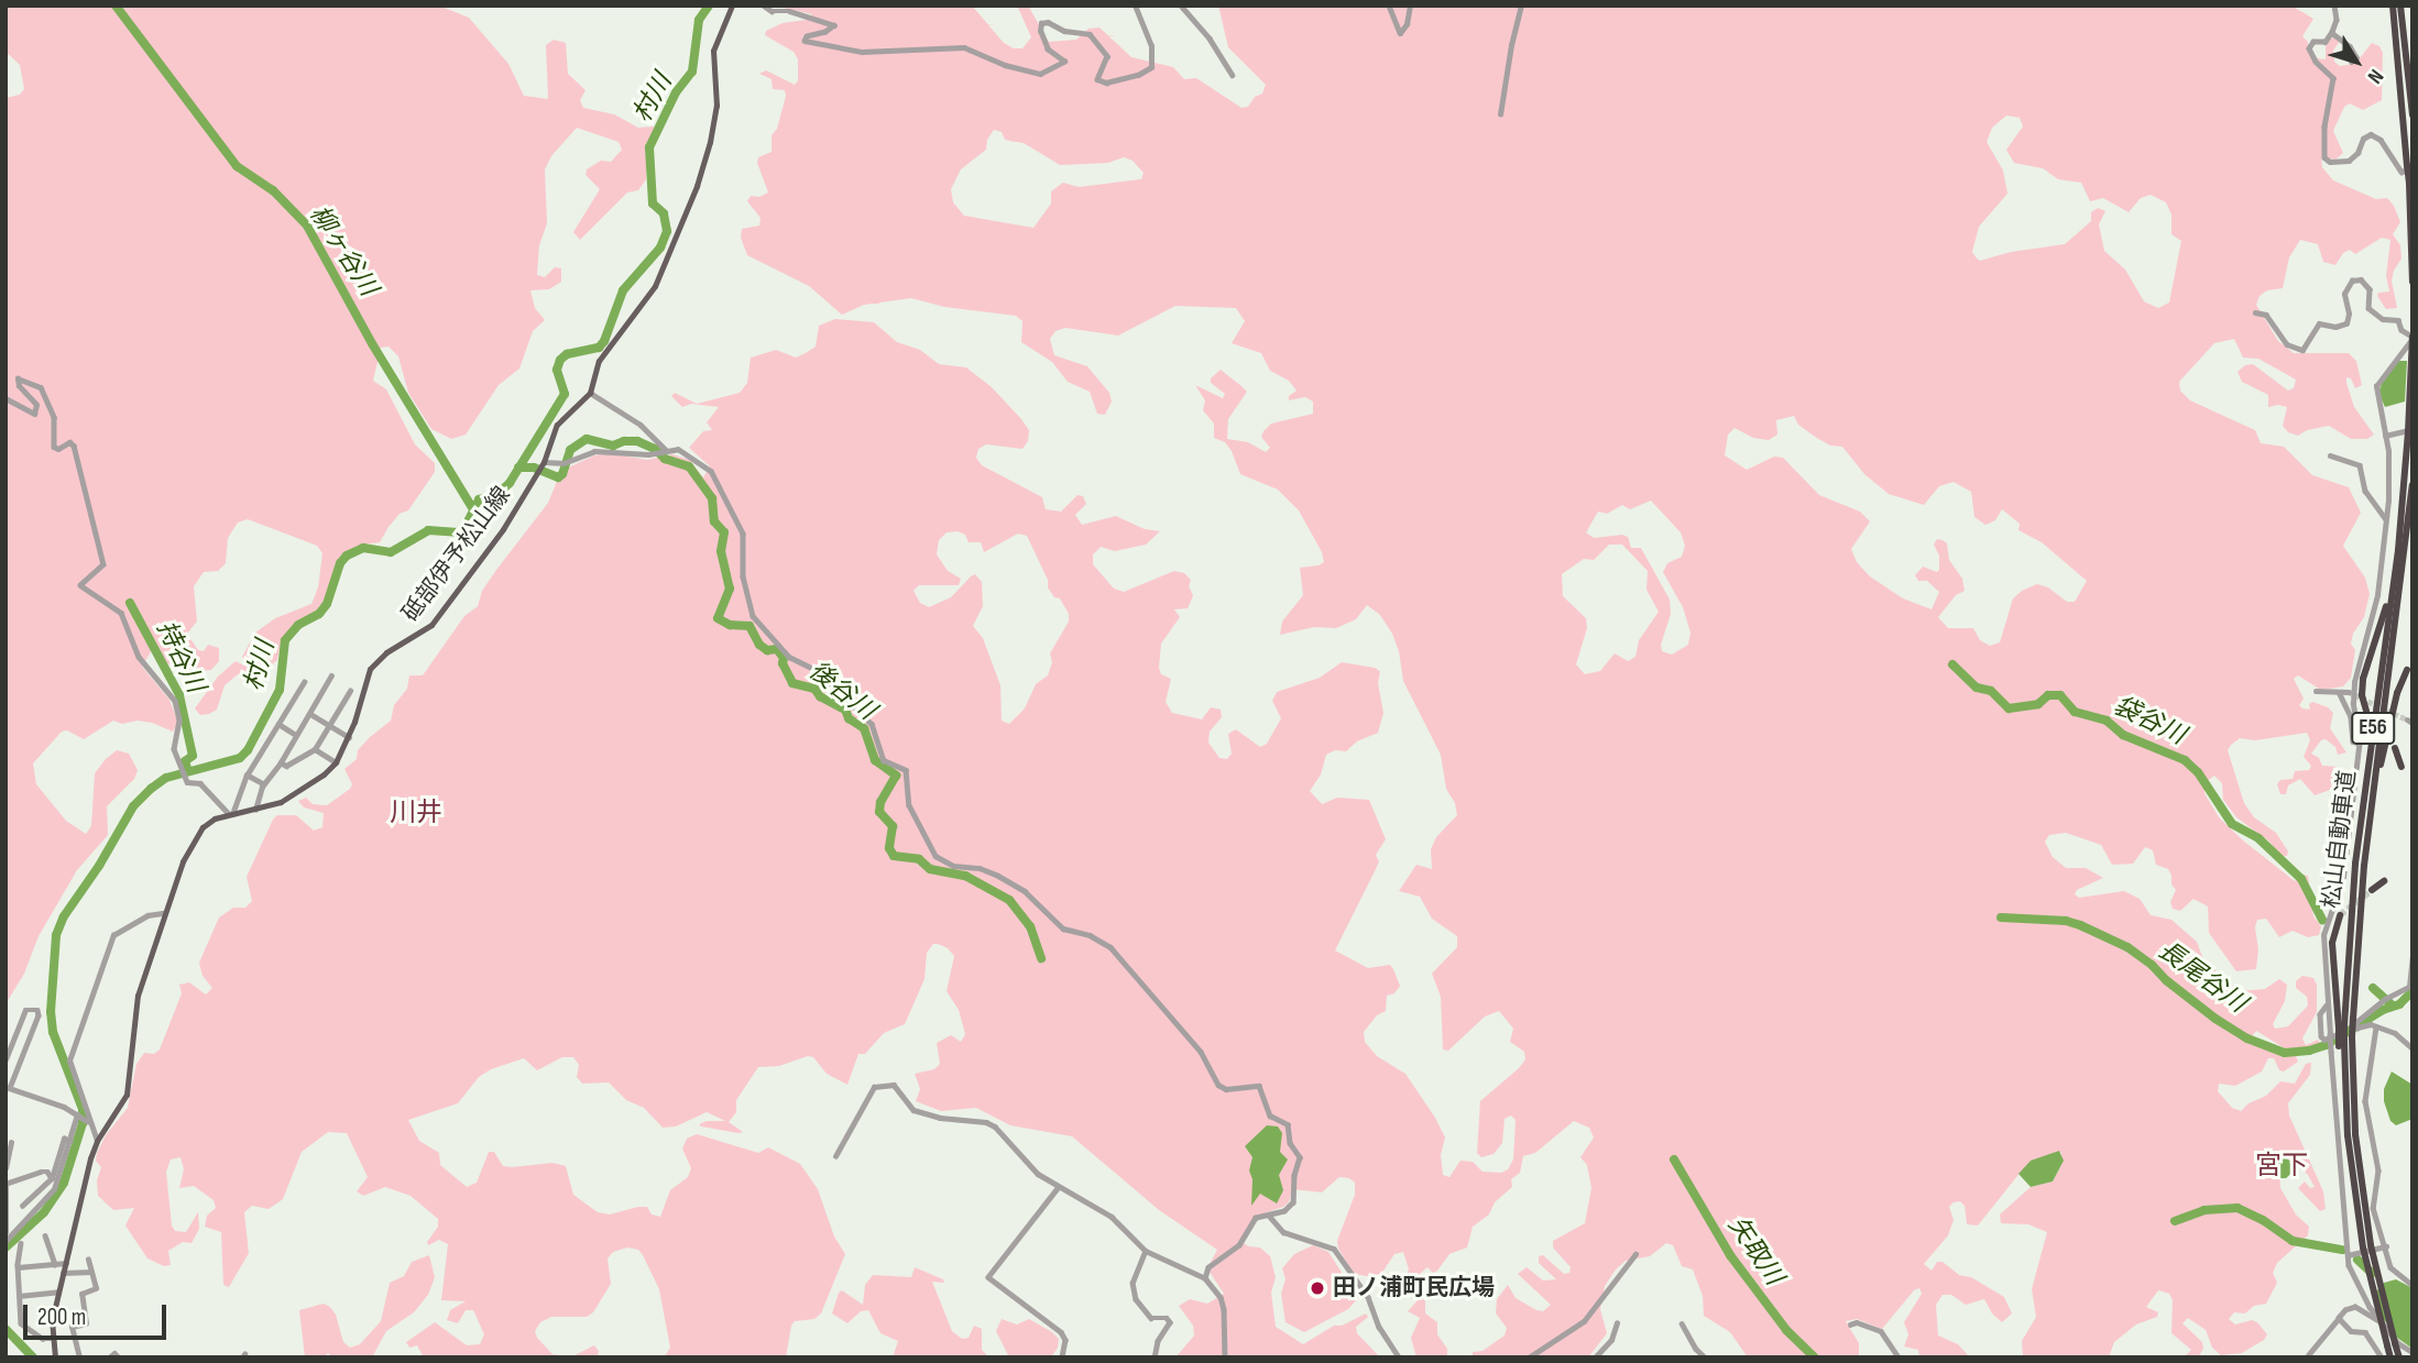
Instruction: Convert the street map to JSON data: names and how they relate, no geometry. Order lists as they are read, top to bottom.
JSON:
{
  "streets": {
    "highway": ["E56", "松山自動車道"],
    "main road": ["砥部伊予松山線"]
  },
  "crossings": [
    ["E56", "松山自動車道"]
  ],
  "districts": ["川井", "宮下"],
  "water": [
    "村川",
    "柳ヶ谷川",
    "持谷川",
    "後谷川",
    "袋谷川",
    "長尾谷川",
    "矢取川"
  ],
  "places": ["田ノ浦町民広場"],
  "scale_bar": "200 m",
  "north": "bottom right"
}
